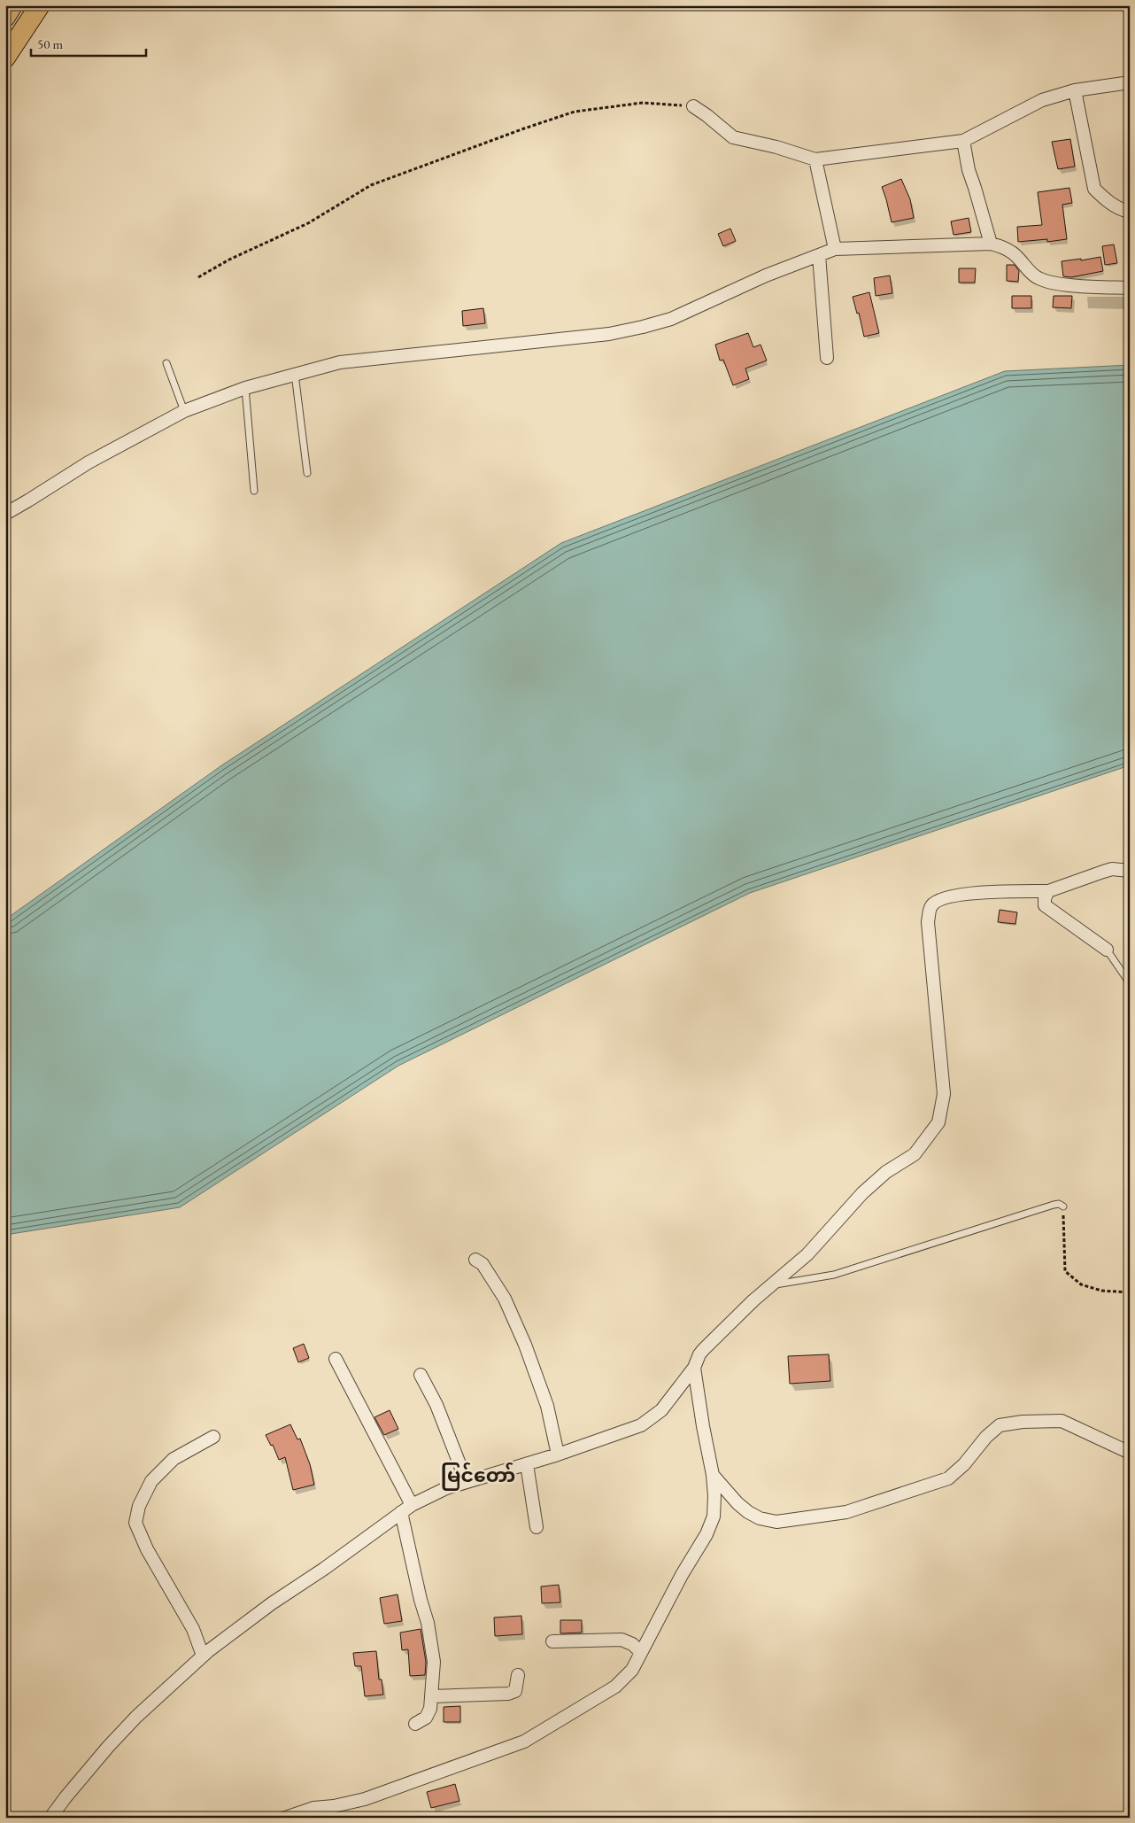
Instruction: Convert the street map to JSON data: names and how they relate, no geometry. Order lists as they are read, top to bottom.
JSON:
{
  "districts": ["မြင်တော်"],
  "scale_bar": "50 m"
}
